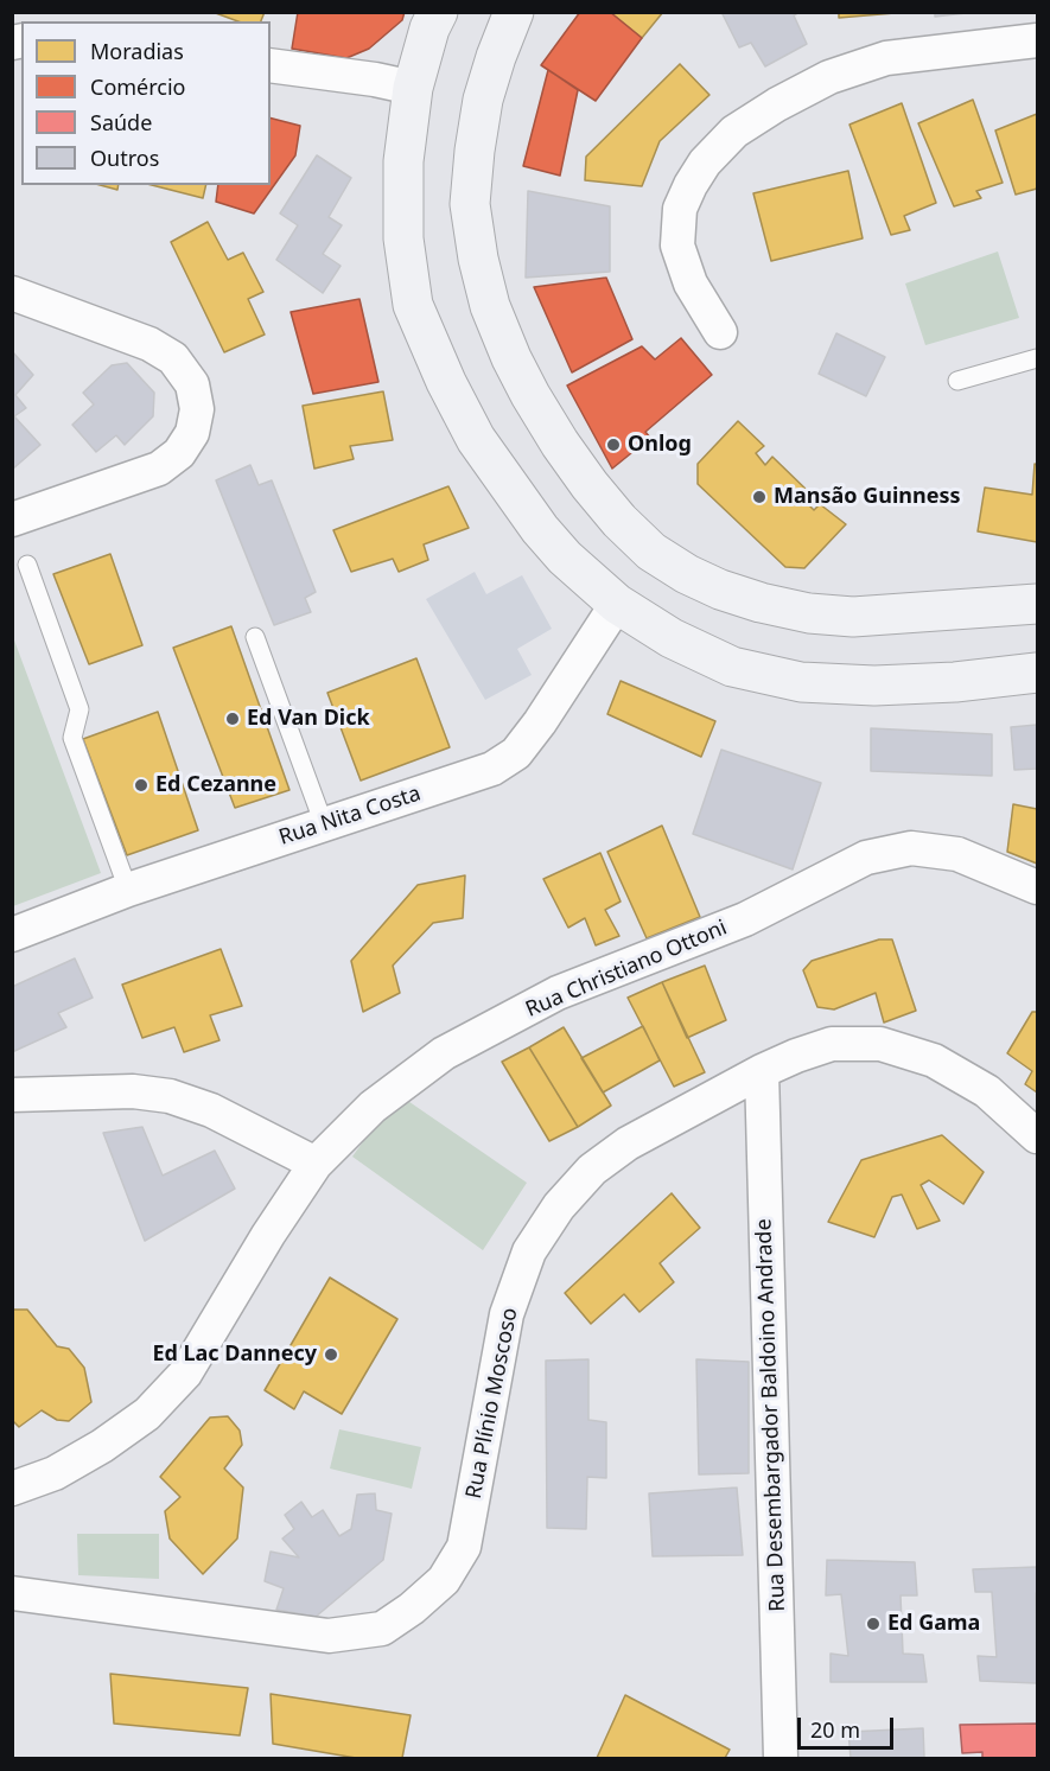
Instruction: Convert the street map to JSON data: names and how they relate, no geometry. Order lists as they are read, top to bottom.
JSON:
{
  "streets": {
    "street": [
      "Rua Nita Costa",
      "Rua Christiano Ottoni",
      "Rua Plínio Moscoso",
      "Rua Desembargador Baldoino Andrade"
    ]
  },
  "crossings": [
    ["Rua Plínio Moscoso", "Rua Desembargador Baldoino Andrade"]
  ],
  "places": [
    "Onlog",
    "Mansão Guinness",
    "Ed Van Dick",
    "Ed Cezanne",
    "Ed Lac Dannecy",
    "Ed Gama"
  ],
  "legend": [
    "Moradias",
    "Comércio",
    "Saúde",
    "Outros"
  ],
  "scale_bar": "20 m"
}
